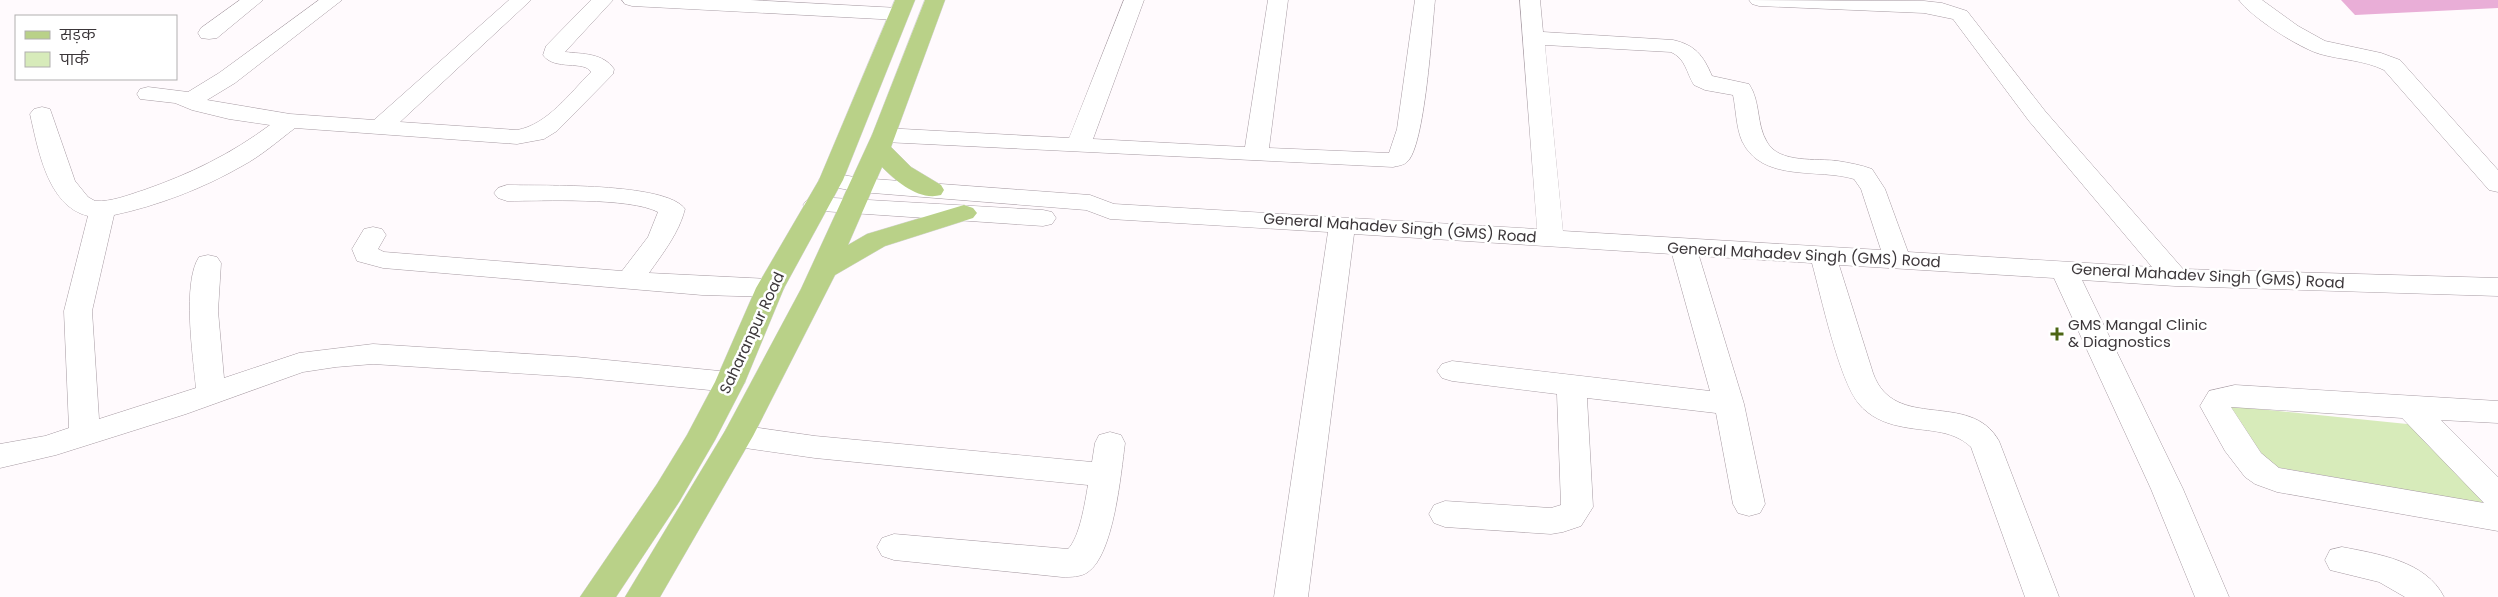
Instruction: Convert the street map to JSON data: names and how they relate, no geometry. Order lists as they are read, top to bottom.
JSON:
{
  "streets": {
    "main road": ["Saharanpur Road"],
    "street": ["General Mahadev Singh (GMS) Road"]
  },
  "crossings": [
    ["General Mahadev Singh (GMS) Road", "Saharanpur Road"]
  ],
  "places": {
    "health": ["GMS Mangal Clinic & Diagnostics"]
  },
  "legend": ["सड़क", "पार्क"]
}
